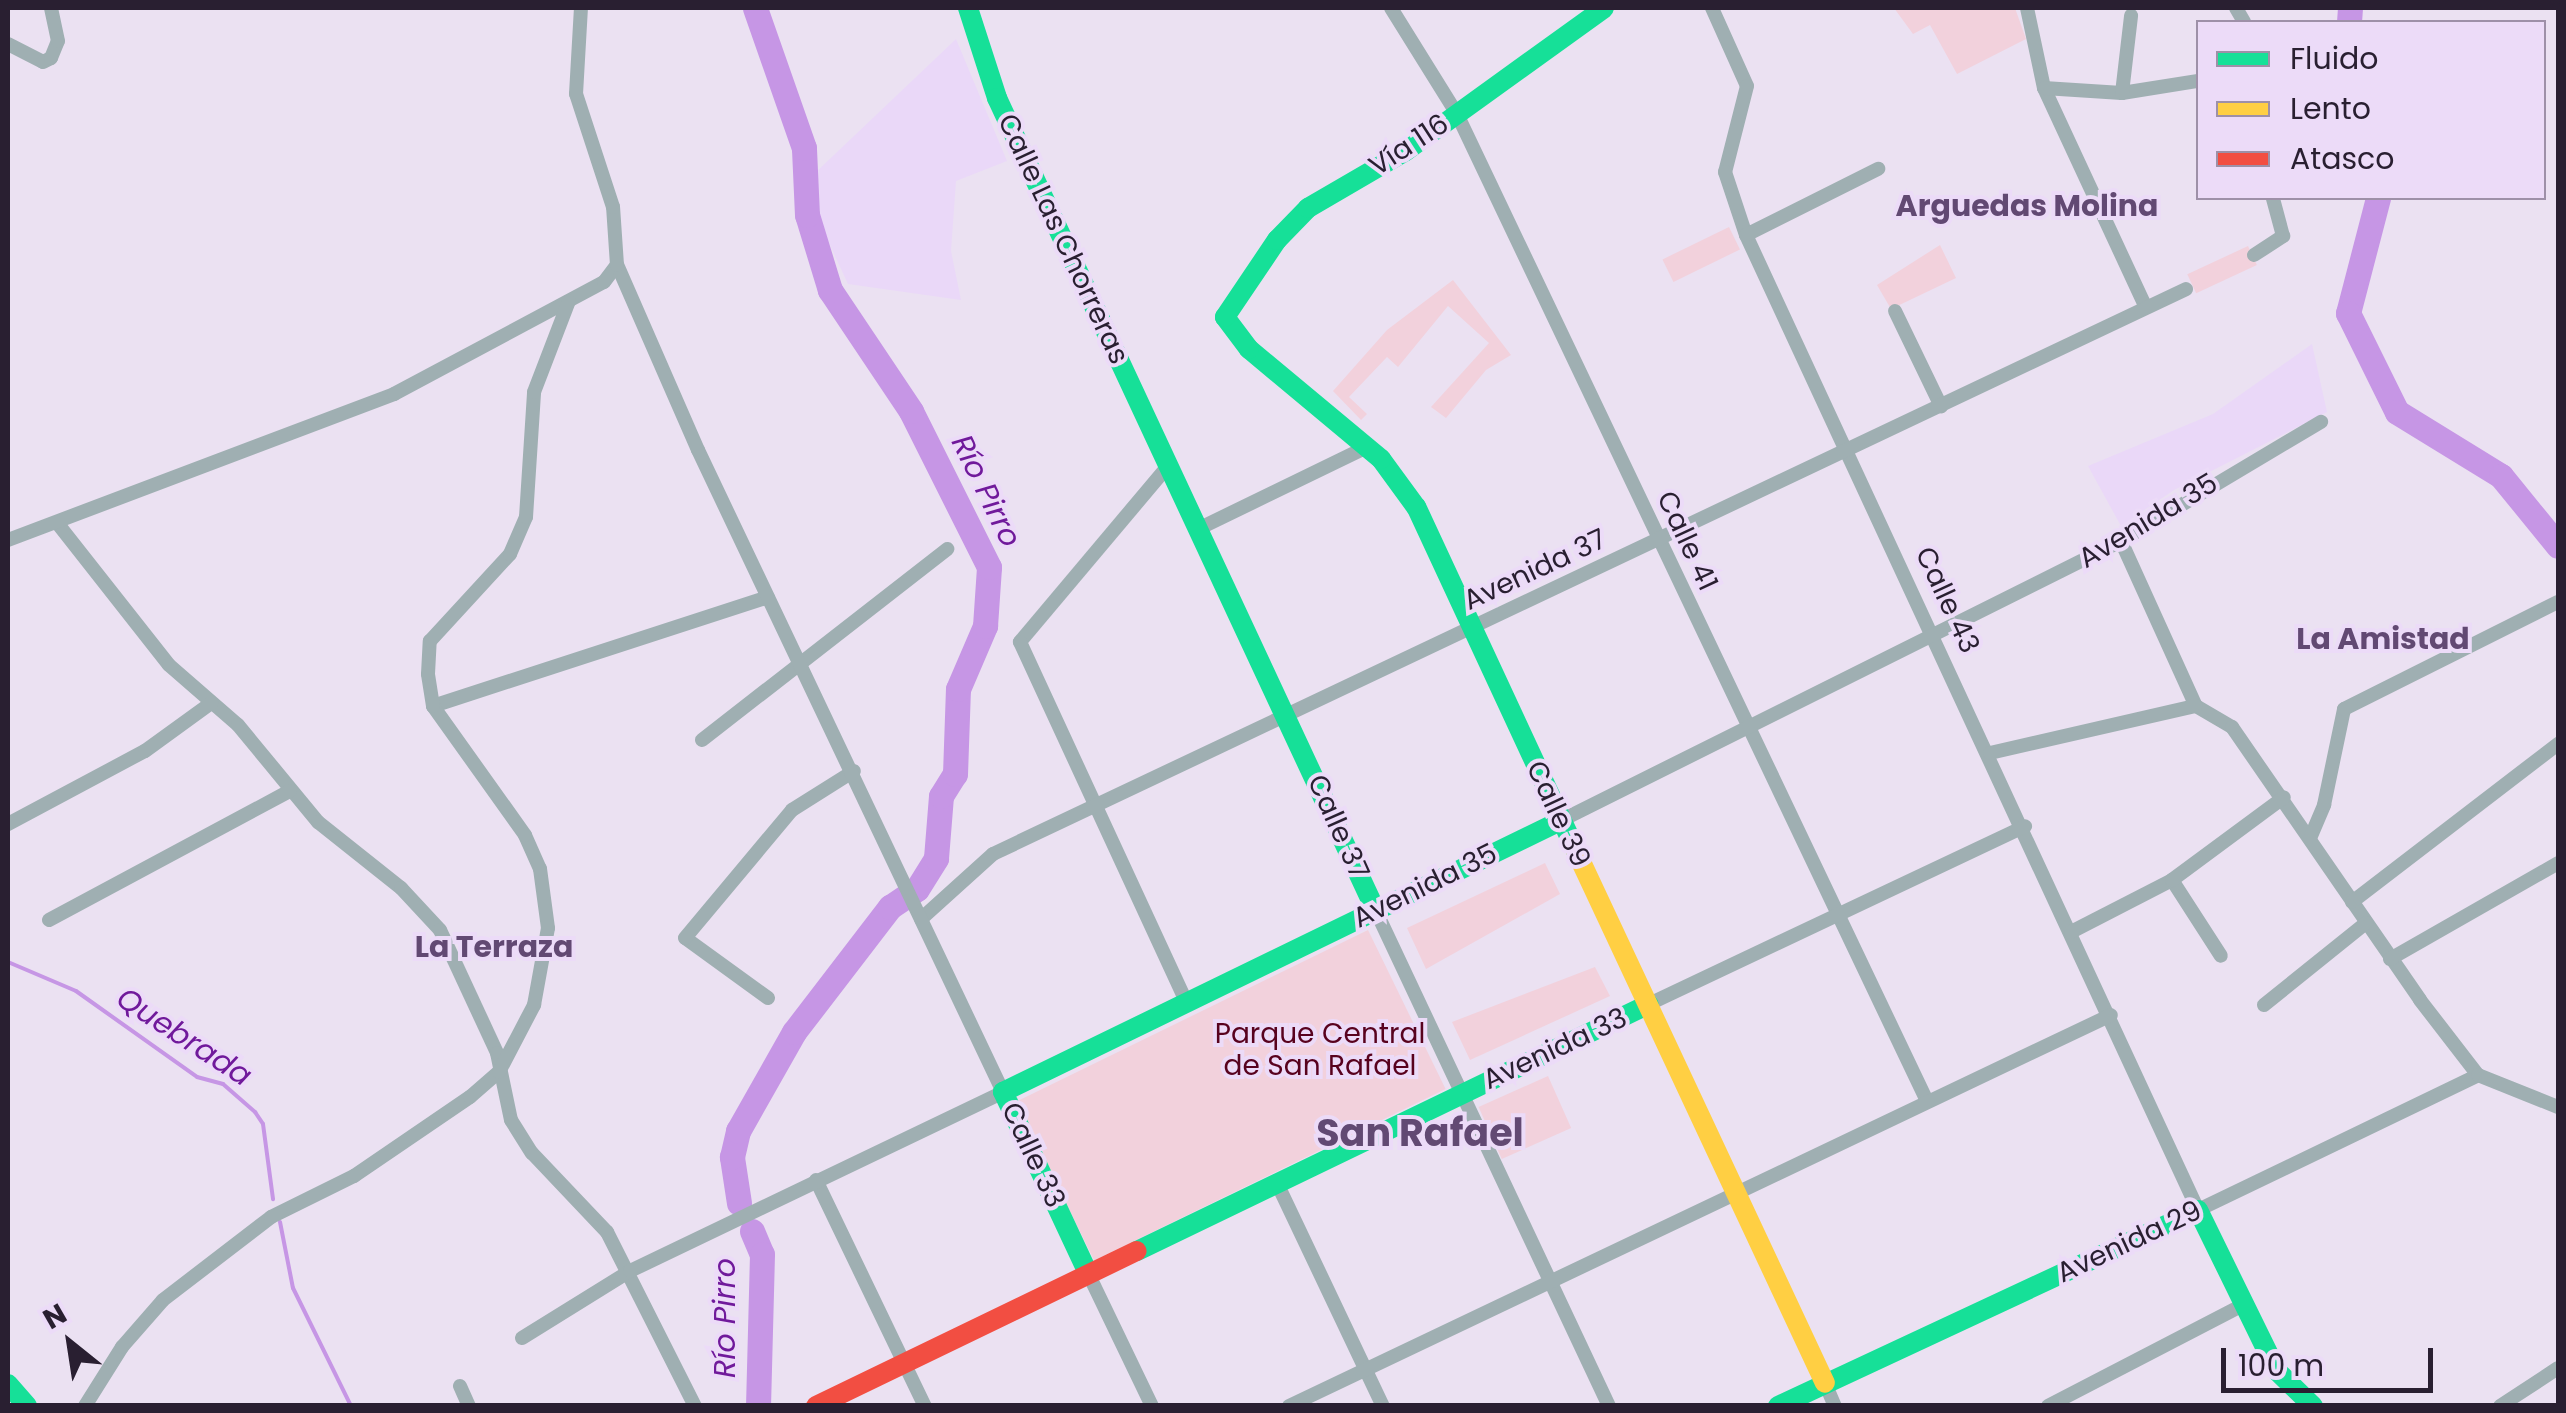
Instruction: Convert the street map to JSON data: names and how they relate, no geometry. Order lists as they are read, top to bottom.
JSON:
{
  "streets": {
    "main road": [
      "Vía 116",
      "Calle Las Chorreras",
      "Avenida 35",
      "Calle 39",
      "Calle 37",
      "Avenida 33",
      "Calle 33",
      "Avenida 29"
    ],
    "street": ["Calle 41", "Avenida 37", "Calle 43"]
  },
  "crossings": [
    ["Vía 116", "Calle 41"],
    ["Vía 116", "Calle 39"],
    ["Calle Las Chorreras", "Calle 37"],
    ["Avenida 35", "Calle 41"],
    ["Avenida 35", "Calle 43"],
    ["Avenida 35", "Calle 39"],
    ["Avenida 35", "Calle 37"],
    ["Avenida 35", "Calle 33"],
    ["Calle 41", "Avenida 37"],
    ["Calle 41", "Avenida 33"],
    ["Avenida 37", "Calle 43"],
    ["Avenida 37", "Calle 39"],
    ["Avenida 37", "Calle 37"],
    ["Avenida 37", "Calle 33"],
    ["Calle 43", "Avenida 33"],
    ["Calle 43", "Avenida 29"],
    ["Calle 39", "Avenida 33"],
    ["Calle 39", "Avenida 29"],
    ["Calle 37", "Avenida 33"],
    ["Avenida 33", "Calle 33"]
  ],
  "districts": [
    "Arguedas Molina",
    "La Amistad",
    "La Terraza",
    "San Rafael"
  ],
  "water": ["Río Pirro", "Quebrada"],
  "parks": ["Parque Central de San Rafael"],
  "legend": ["Fluido", "Lento", "Atasco"],
  "scale_bar": "100 m",
  "north": "top left"
}
